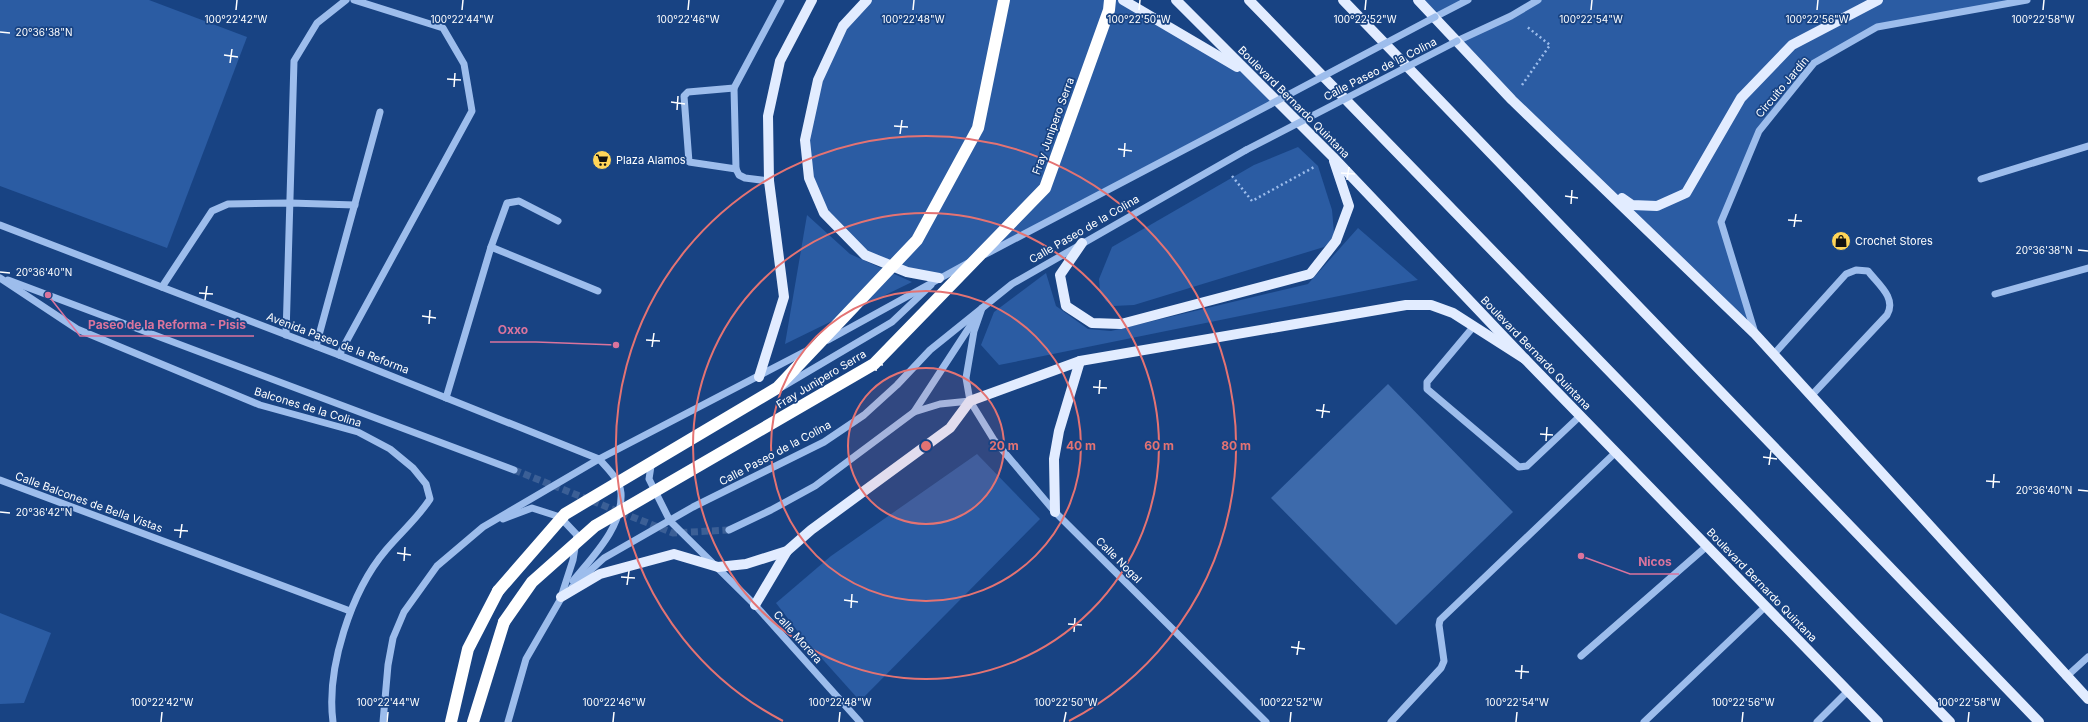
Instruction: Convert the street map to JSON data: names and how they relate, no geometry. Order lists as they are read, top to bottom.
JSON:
{
  "streets": {
    "highway": ["Fray Junipero Serra"],
    "main road": ["Boulevard Bernardo Quintana"],
    "street": [
      "Calle Paseo de la Colina",
      "Circuito Jardín",
      "Avenida Paseo de la Reforma",
      "Balcones de la Colina",
      "Calle Balcones de Bella Vistas",
      "Calle Nogal",
      "Calle Morera"
    ]
  },
  "crossings": [
    ["Calle Paseo de la Colina", "Avenida Paseo de la Reforma"],
    ["Calle Paseo de la Colina", "Calle Morera"],
    ["Balcones de la Colina", "Calle Balcones de Bella Vistas"]
  ],
  "places": {
    "supermarket": ["Plaza Alamos"],
    "shop": ["Crochet Stores"],
    "other": ["Paseo de la Reforma - Pisis", "Oxxo", "Nicos"]
  },
  "coordinates": [
    "100°22'42\"W",
    "100°22'44\"W",
    "100°22'46\"W",
    "100°22'48\"W",
    "100°22'50\"W",
    "100°22'52\"W",
    "100°22'54\"W",
    "100°22'56\"W",
    "100°22'58\"W",
    "20°36'38\"N",
    "20°36'40\"N",
    "20°36'42\"N"
  ],
  "rings": [
    "20 m",
    "40 m",
    "60 m",
    "80 m"
  ]
}
